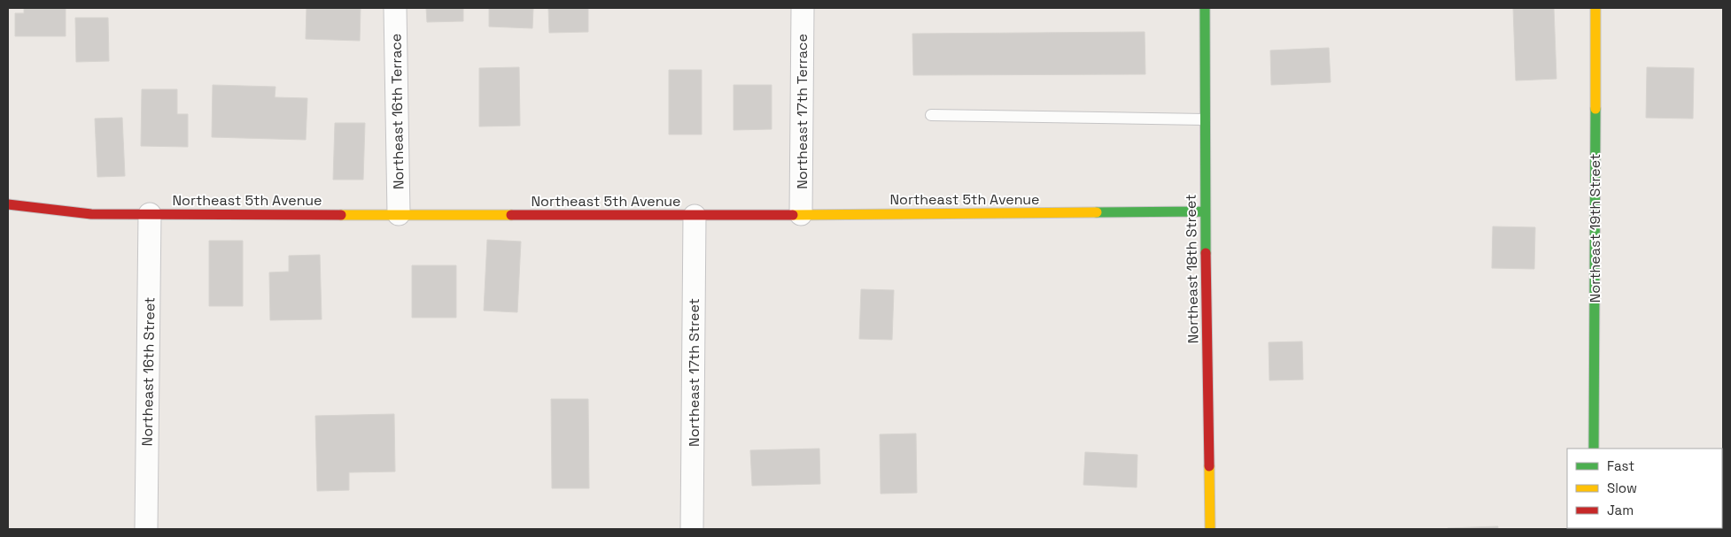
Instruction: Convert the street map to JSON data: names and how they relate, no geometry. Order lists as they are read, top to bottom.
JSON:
{
  "streets": {
    "street": [
      "Northeast 16th Terrace",
      "Northeast 17th Terrace",
      "Northeast 5th Avenue",
      "Northeast 19th Street",
      "Northeast 18th Street",
      "Northeast 16th Street",
      "Northeast 17th Street"
    ]
  },
  "crossings": [
    ["Northeast 16th Terrace", "Northeast 5th Avenue"],
    ["Northeast 17th Terrace", "Northeast 5th Avenue"],
    ["Northeast 5th Avenue", "Northeast 18th Street"],
    ["Northeast 5th Avenue", "Northeast 16th Street"],
    ["Northeast 5th Avenue", "Northeast 17th Street"]
  ],
  "legend": ["Fast", "Slow", "Jam"]
}
